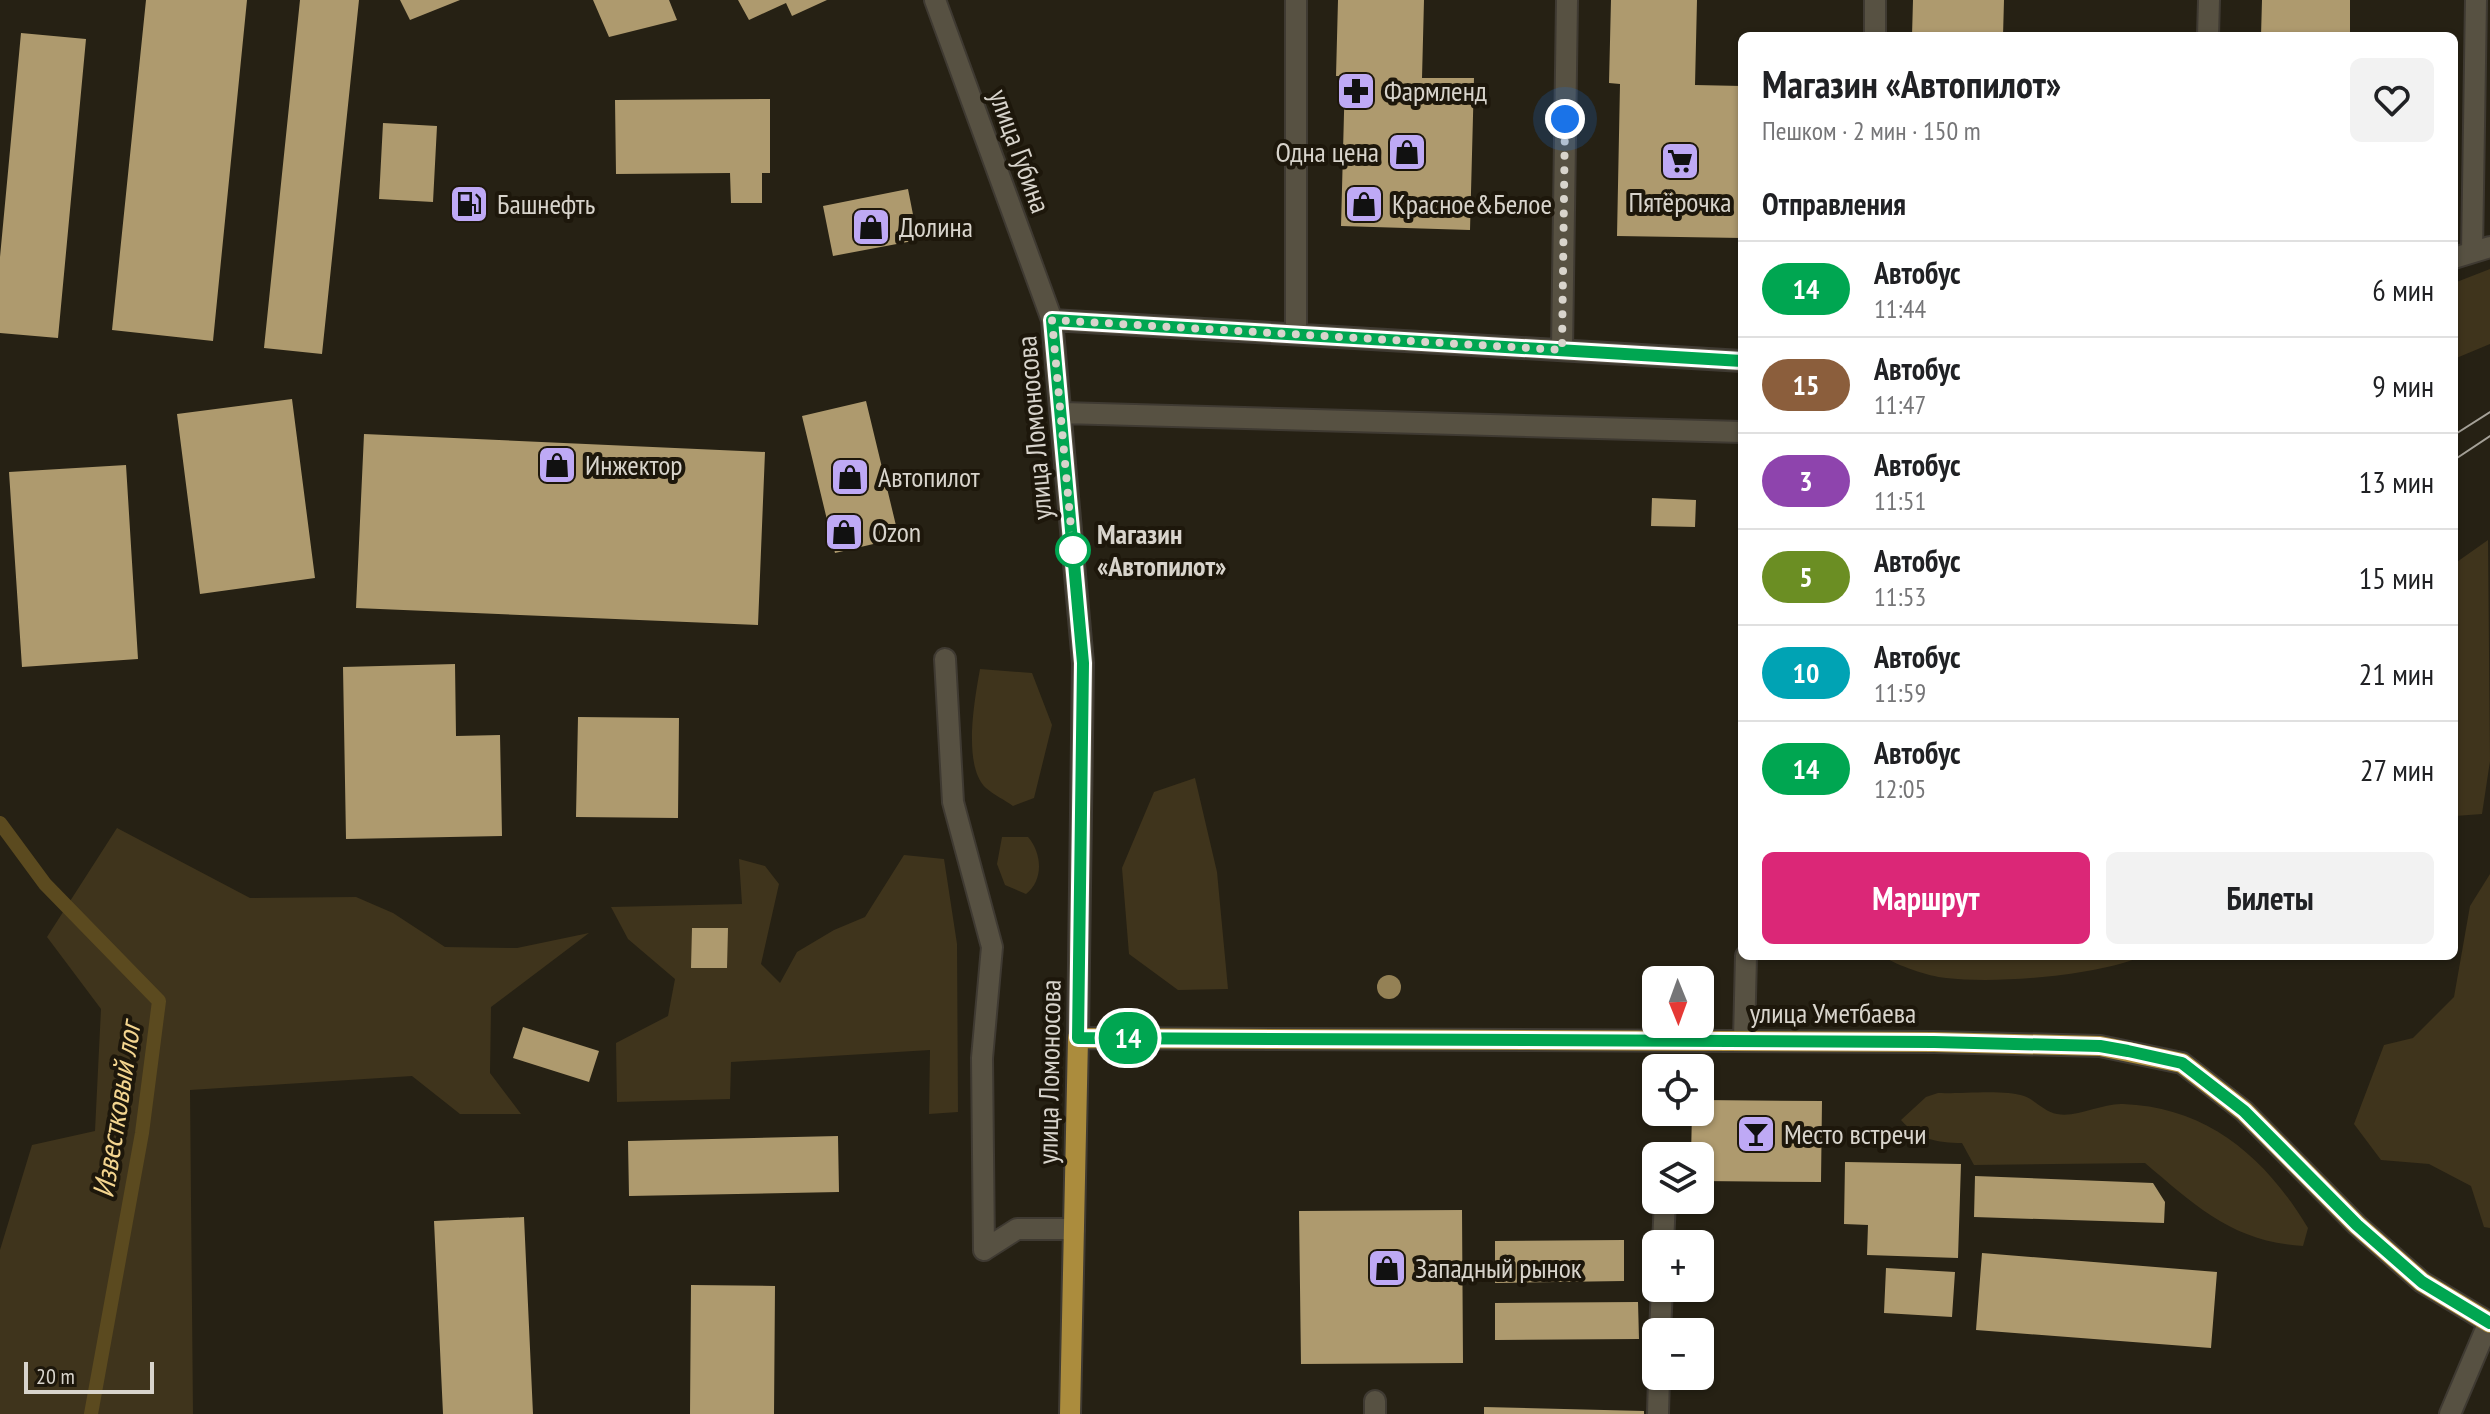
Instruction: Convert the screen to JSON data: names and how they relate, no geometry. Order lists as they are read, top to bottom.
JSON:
{
  "streets": {
    "main road": ["улица Ломоносова", "улица Уметбаева"],
    "street": ["улица Губина"]
  },
  "crossings": [
    ["улица Губина", "улица Ломоносова"],
    ["улица Ломоносова", "улица Уметбаева"]
  ],
  "water": ["Известковый лог"],
  "places": {
    "pharmacy": ["Фармленд"],
    "shop": [
      "Одна цена",
      "Красное&Белое",
      "Долина",
      "Инжектор",
      "Автопилот",
      "Ozon",
      "Западный рынок"
    ],
    "supermarket": ["Пятёрочка"],
    "fuel station": ["Башнефть"],
    "other": ["Магазин «Автопилот»"],
    "bar": ["Место встречи"]
  },
  "lines": ["bus line 14"],
  "scale_bar": "20 m",
  "north": "bottom",
  "page": {
    "on_map": "14",
    "heading": [
      ["Магазин «Автопилот»", "Пешком · 2 мин · 150 m"],
      "Отправления"
    ],
    "list": [
      {
        "mark": "14",
        "name": "Автобус",
        "note": "11:44",
        "value": "6 мин"
      },
      {
        "mark": "15",
        "name": "Автобус",
        "note": "11:47",
        "value": "9 мин"
      },
      {
        "mark": "3",
        "name": "Автобус",
        "note": "11:51",
        "value": "13 мин"
      },
      {
        "mark": "5",
        "name": "Автобус",
        "note": "11:53",
        "value": "15 мин"
      },
      {
        "mark": "10",
        "name": "Автобус",
        "note": "11:59",
        "value": "21 мин"
      },
      {
        "mark": "14",
        "name": "Автобус",
        "note": "12:05",
        "value": "27 мин"
      }
    ],
    "buttons": ["Маршрут", "Билеты"],
    "map_buttons": ["+", "−"],
    "scale": "20 m"
  }
}
